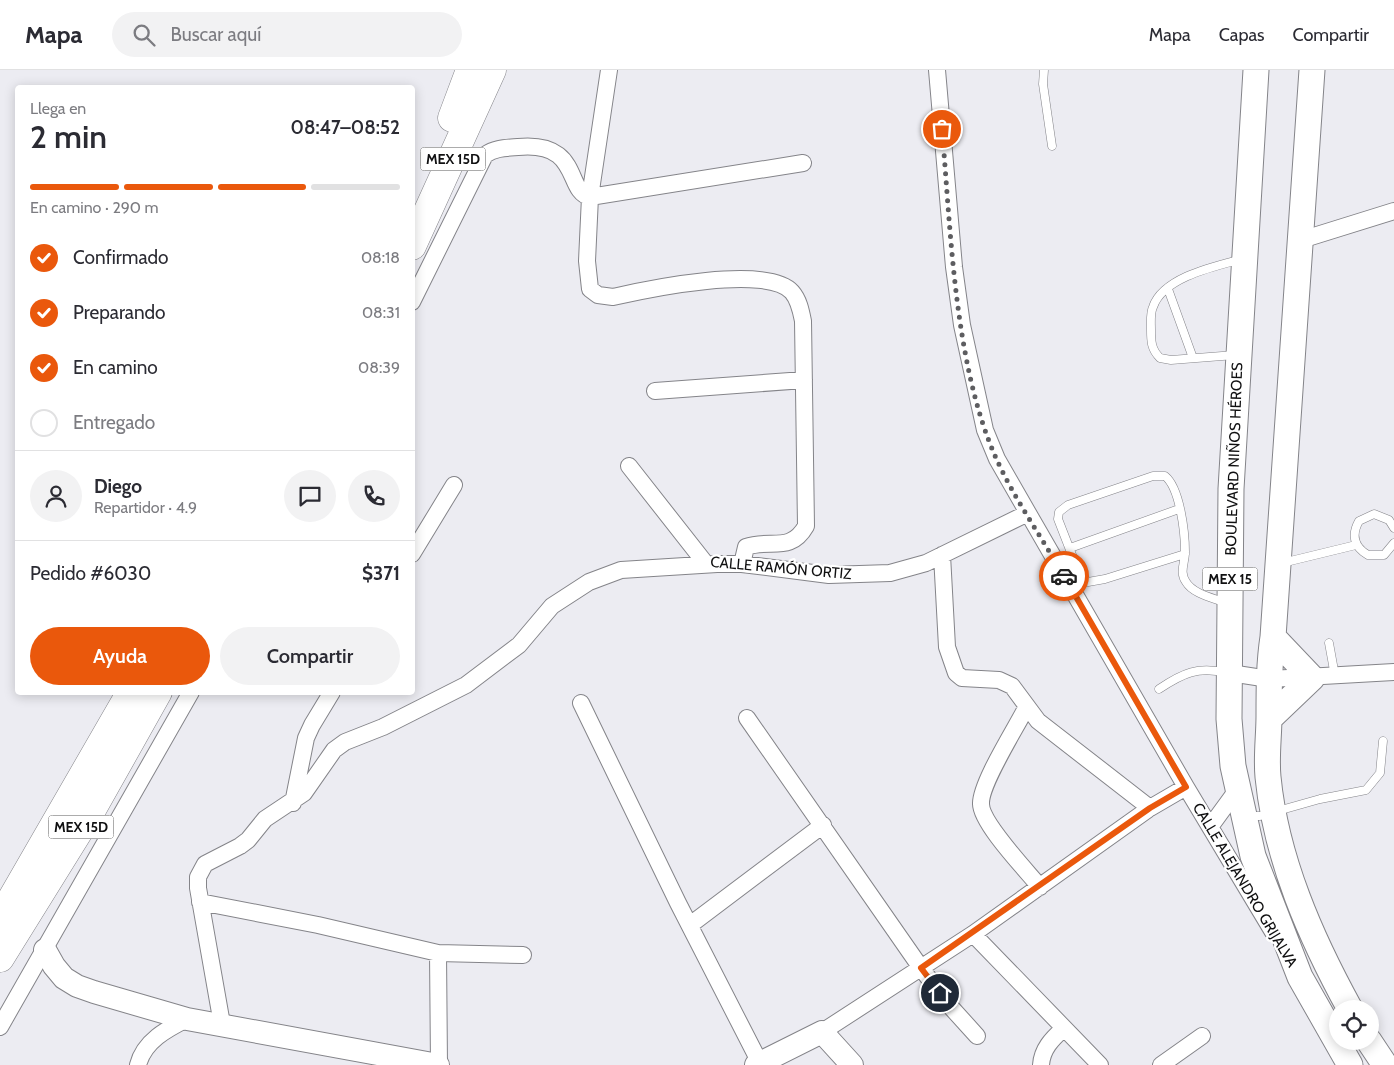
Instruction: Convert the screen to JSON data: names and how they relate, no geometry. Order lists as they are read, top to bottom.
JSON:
{
  "streets": {
    "highway": ["MEX 15D"],
    "main road": ["BOULEVARD NIÑOS HÉROES", "MEX 15"],
    "street": ["CALLE RAMÓN ORTIZ", "CALLE ALEJANDRO GRIJALVA"]
  },
  "crossings": [
    ["BOULEVARD NIÑOS HÉROES", "CALLE ALEJANDRO GRIJALVA"],
    ["CALLE RAMÓN ORTIZ", "CALLE ALEJANDRO GRIJALVA"]
  ],
  "page": {
    "header": "Mapa",
    "search": "Buscar aquí",
    "nav": ["Mapa", "Capas", "Compartir"],
    "heading": ["2 min", "Llega en", "08:47–08:52"],
    "panel": [
      "Diego",
      "Repartidor · 4.9",
      "Pedido #6030",
      "$371"
    ],
    "bar": "En camino · 290 m",
    "list": [
      ["Confirmado", "08:18"],
      ["Preparando", "08:31"],
      ["En camino", "08:39"],
      "Entregado"
    ],
    "buttons": ["Ayuda", "Compartir"]
  }
}
